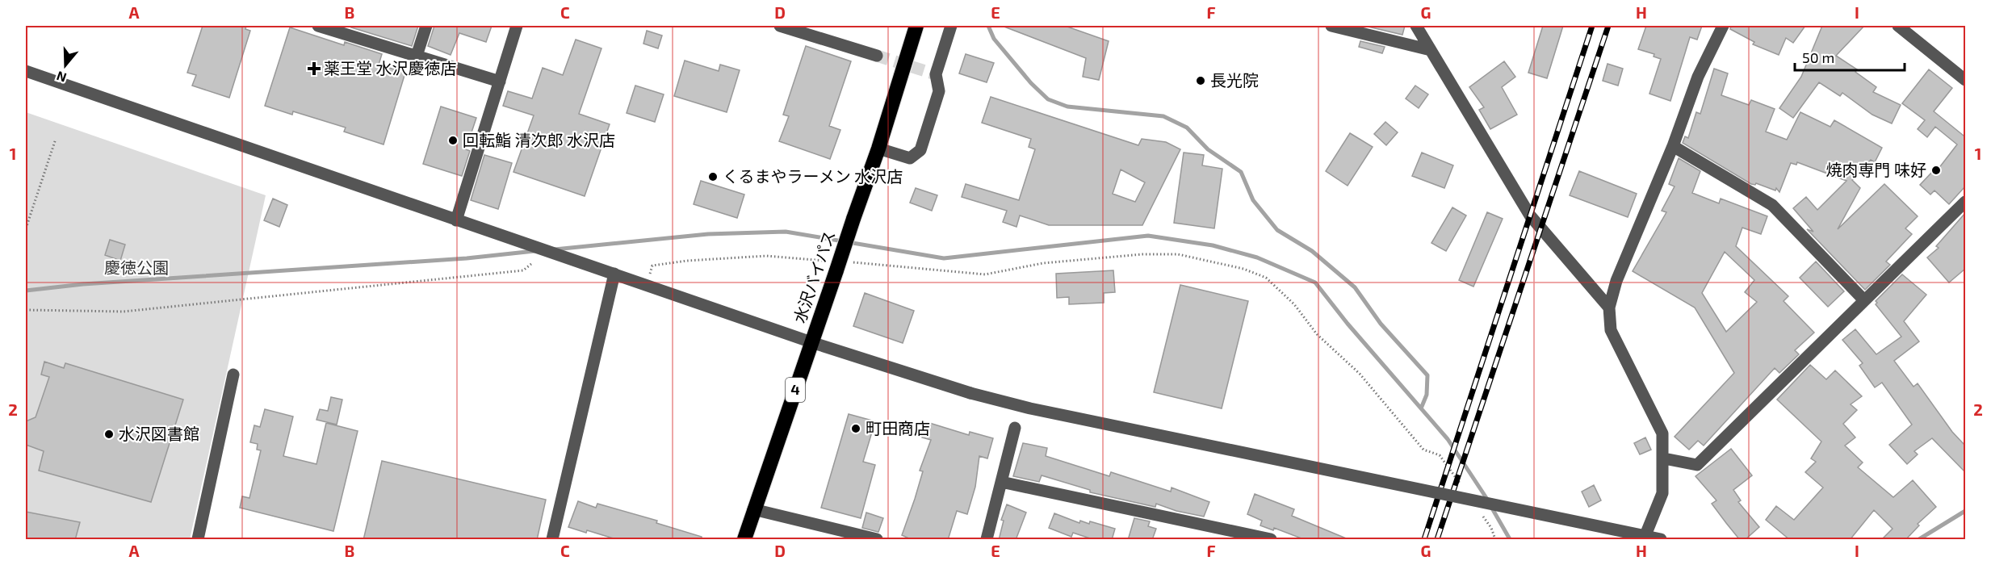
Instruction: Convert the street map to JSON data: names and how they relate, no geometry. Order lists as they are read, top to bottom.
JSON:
{
  "streets": {
    "highway": ["水沢バイパス", "4"]
  },
  "parks": ["慶徳公園"],
  "places": {
    "health": ["薬王堂 水沢慶徳店"],
    "other": [
      "長光院",
      "回転鮨 清次郎 水沢店",
      "焼肉専門 味好",
      "くるまやラーメン 水沢店",
      "町田商店",
      "水沢図書館"
    ]
  },
  "scale_bar": "50 m",
  "north": "bottom",
  "grid": {
    "columns": [
      "A",
      "B",
      "C",
      "D",
      "E",
      "F",
      "G",
      "H",
      "I"
    ],
    "rows": ["1", "2"]
  }
}
